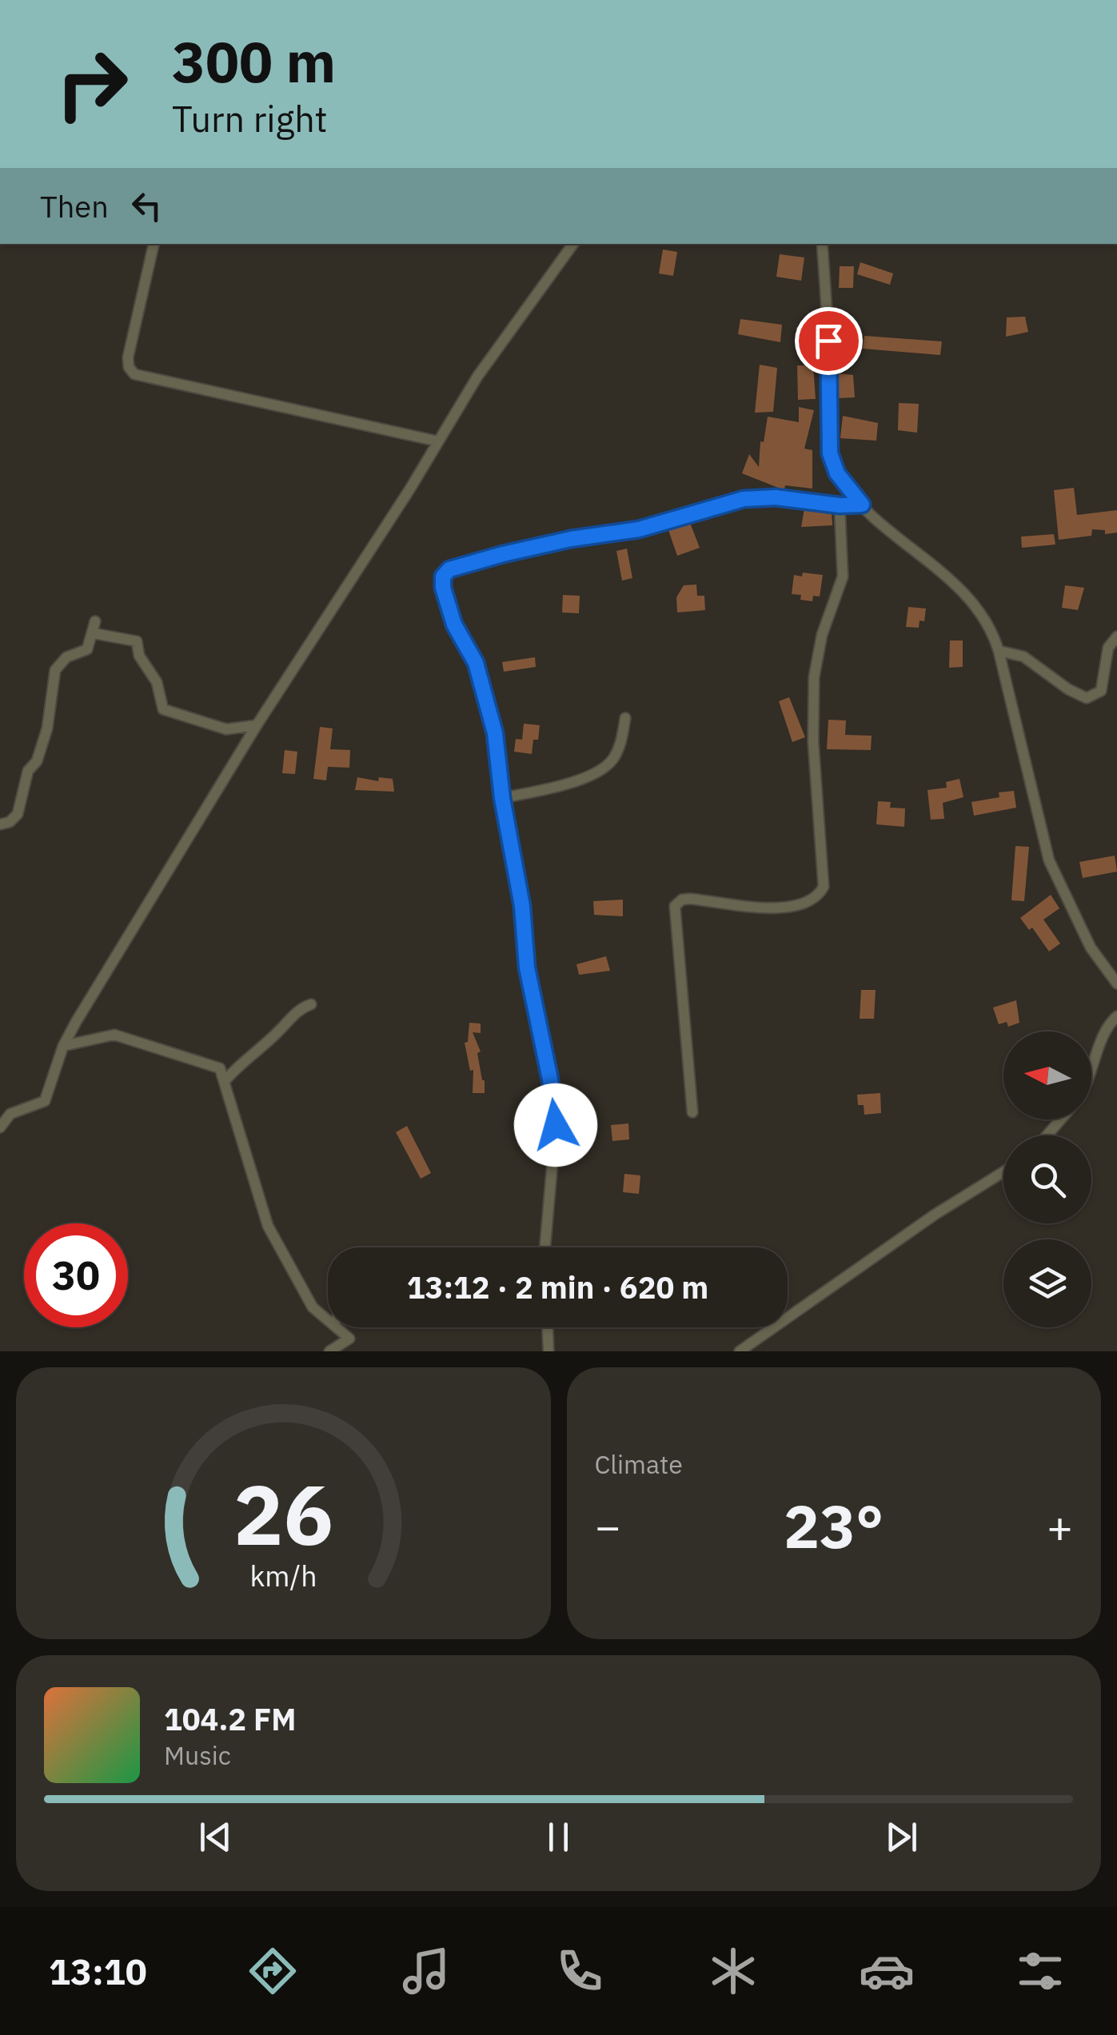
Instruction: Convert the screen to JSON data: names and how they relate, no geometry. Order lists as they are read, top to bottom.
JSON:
{
  "north": "left",
  "page": {
    "turn": ["300 m", "Turn right"],
    "then": "Then",
    "limit": "30",
    "trip": "13:12 · 2 min · 620 m",
    "tile": "Climate",
    "heat": ["−", "23°", "+"],
    "song": ["104.2 FM", "Music"],
    "tabs": "13:10",
    "gauge": ["26", "km/h"]
  }
}
